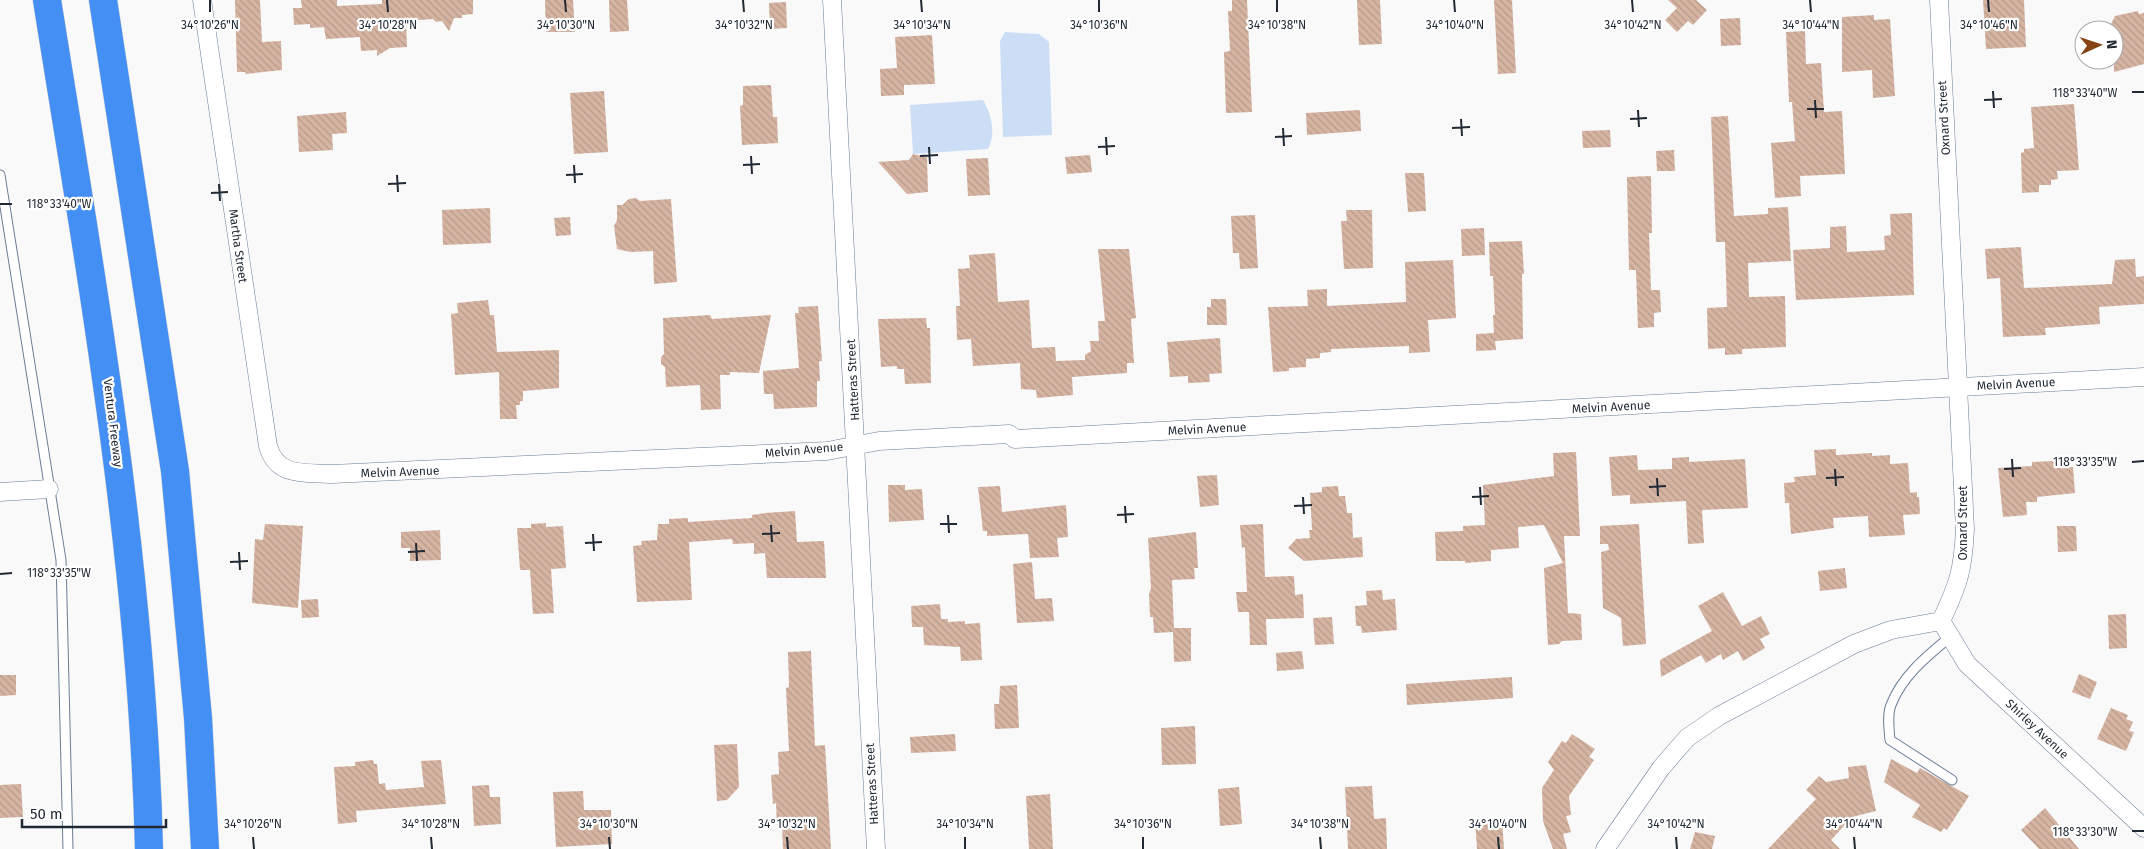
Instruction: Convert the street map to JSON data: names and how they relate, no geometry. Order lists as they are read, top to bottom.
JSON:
{
  "streets": {
    "highway": ["Ventura Freeway"],
    "street": [
      "Oxnard Street",
      "Martha Street",
      "Hatteras Street",
      "Melvin Avenue",
      "Shirley Avenue"
    ]
  },
  "crossings": [
    ["Oxnard Street", "Melvin Avenue"],
    ["Oxnard Street", "Shirley Avenue"],
    ["Martha Street", "Melvin Avenue"],
    ["Hatteras Street", "Melvin Avenue"]
  ],
  "scale_bar": "50 m",
  "north": "right",
  "coordinates": [
    "34°10'26\"N",
    "34°10'28\"N",
    "34°10'30\"N",
    "34°10'32\"N",
    "34°10'34\"N",
    "34°10'36\"N",
    "34°10'38\"N",
    "34°10'40\"N",
    "34°10'42\"N",
    "34°10'44\"N",
    "34°10'46\"N",
    "118°33'40\"W",
    "118°33'35\"W",
    "118°33'30\"W"
  ]
}
